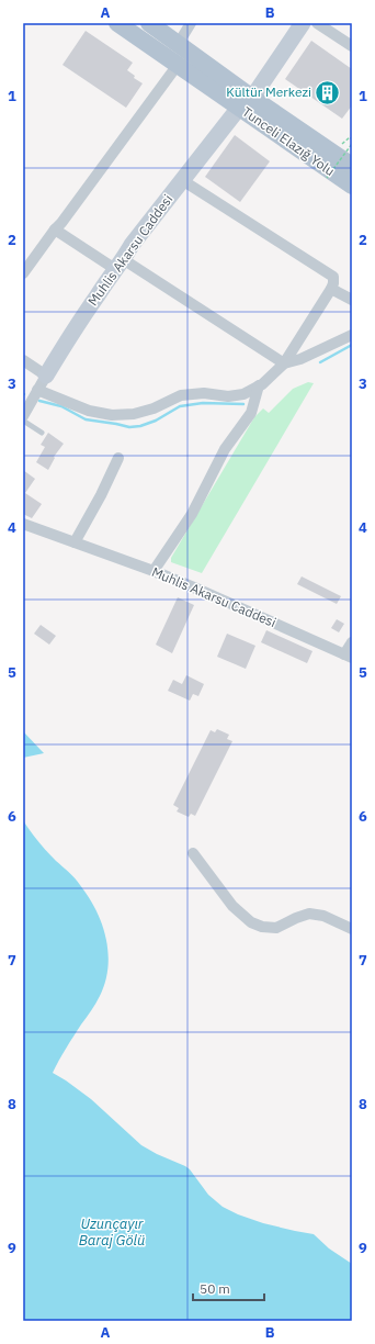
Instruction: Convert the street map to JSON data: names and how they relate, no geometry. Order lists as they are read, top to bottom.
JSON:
{
  "streets": {
    "main road": ["Tunceli Elazığ Yolu"],
    "street": ["Muhlis Akarsu Caddesi"]
  },
  "crossings": [
    ["Tunceli Elazığ Yolu", "Muhlis Akarsu Caddesi"]
  ],
  "water": ["Uzunçayır Baraj Gölü"],
  "places": {
    "building": ["Kültür Merkezi"]
  },
  "scale_bar": "50 m",
  "grid": {
    "columns": ["A", "B"],
    "rows": [
      "1",
      "2",
      "3",
      "4",
      "5",
      "6",
      "7",
      "8",
      "9"
    ]
  }
}
